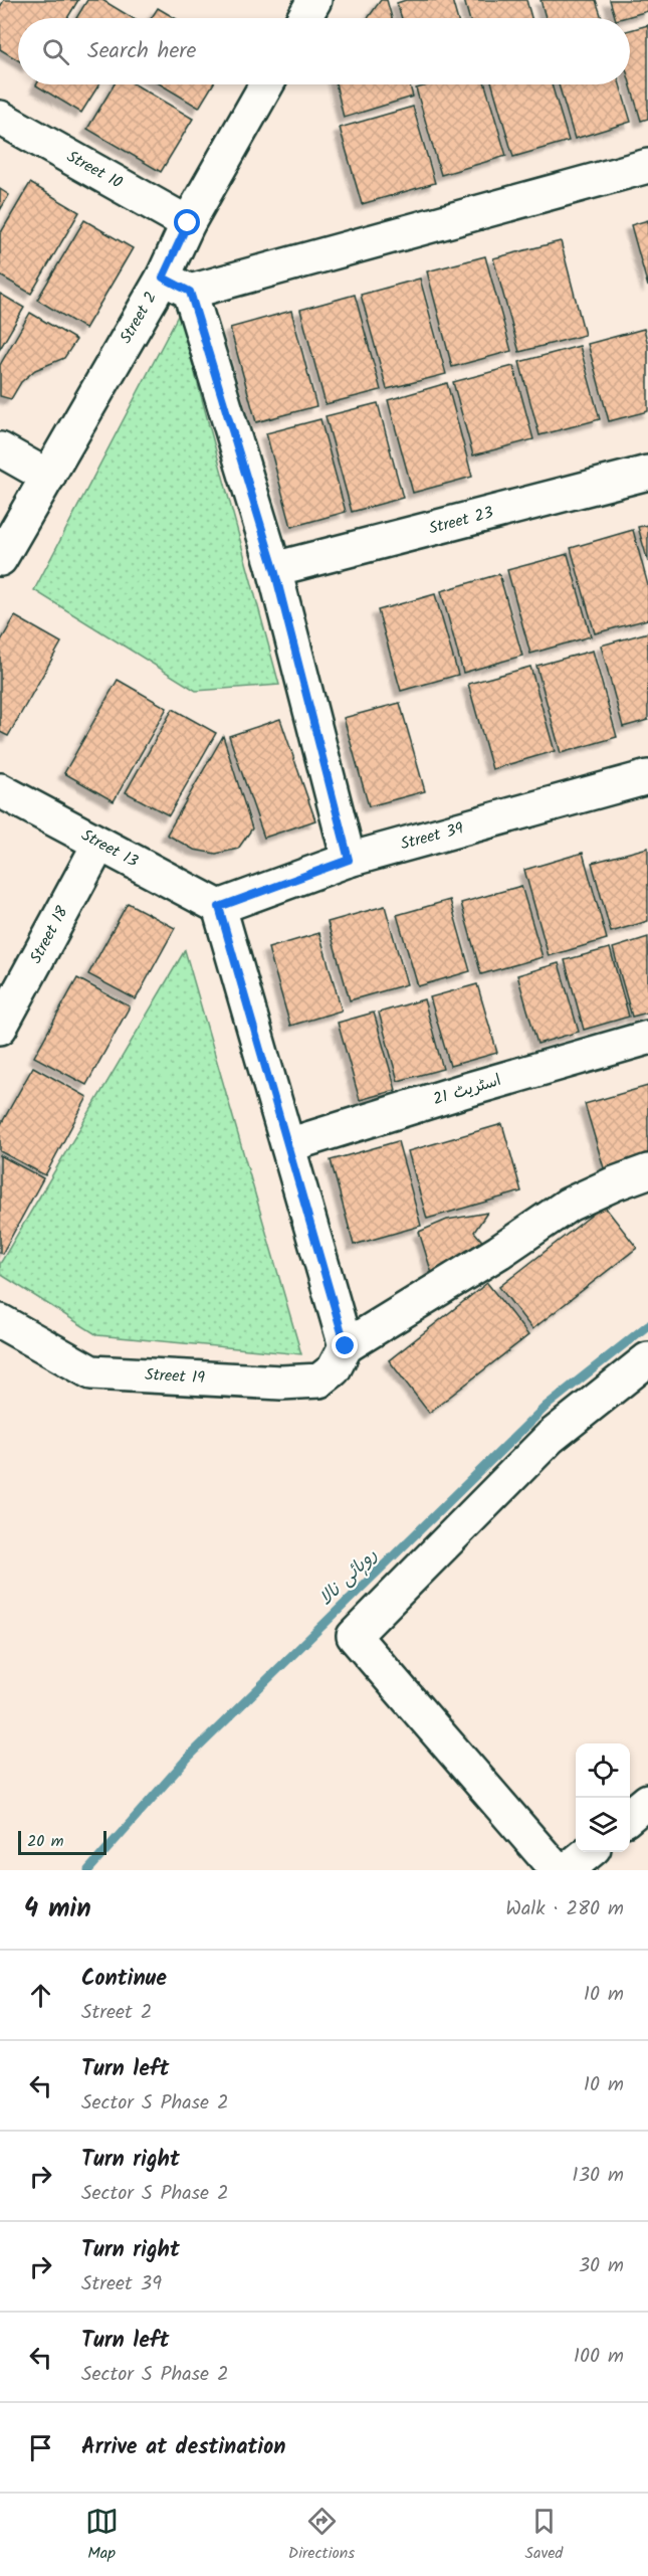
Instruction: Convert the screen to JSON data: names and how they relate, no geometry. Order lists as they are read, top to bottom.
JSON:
{
  "streets": {
    "street": [
      "Street 10",
      "Street 2",
      "Street 23",
      "Street 39",
      "Street 13",
      "Street 18",
      "اسٹریٹ 21",
      "Street 19"
    ]
  },
  "crossings": [
    ["Street 10", "Street 2"],
    ["Street 39", "Street 13"],
    ["Street 13", "Street 18"]
  ],
  "water": ["روہائی نالا"],
  "scale_bar": "20 m",
  "page": {
    "search": "Search here",
    "scale": "20 m",
    "heading": ["4 min", "Walk · 280 m"],
    "list": [
      ["Continue", "Street 2", "10 m"],
      ["Turn left", "Sector S Phase 2", "10 m"],
      ["Turn right", "Sector S Phase 2", "130 m"],
      ["Turn right", "Street 39", "30 m"],
      ["Turn left", "Sector S Phase 2", "100 m"],
      "Arrive at destination"
    ],
    "nav": ["Map", "Directions", "Saved"]
  }
}
